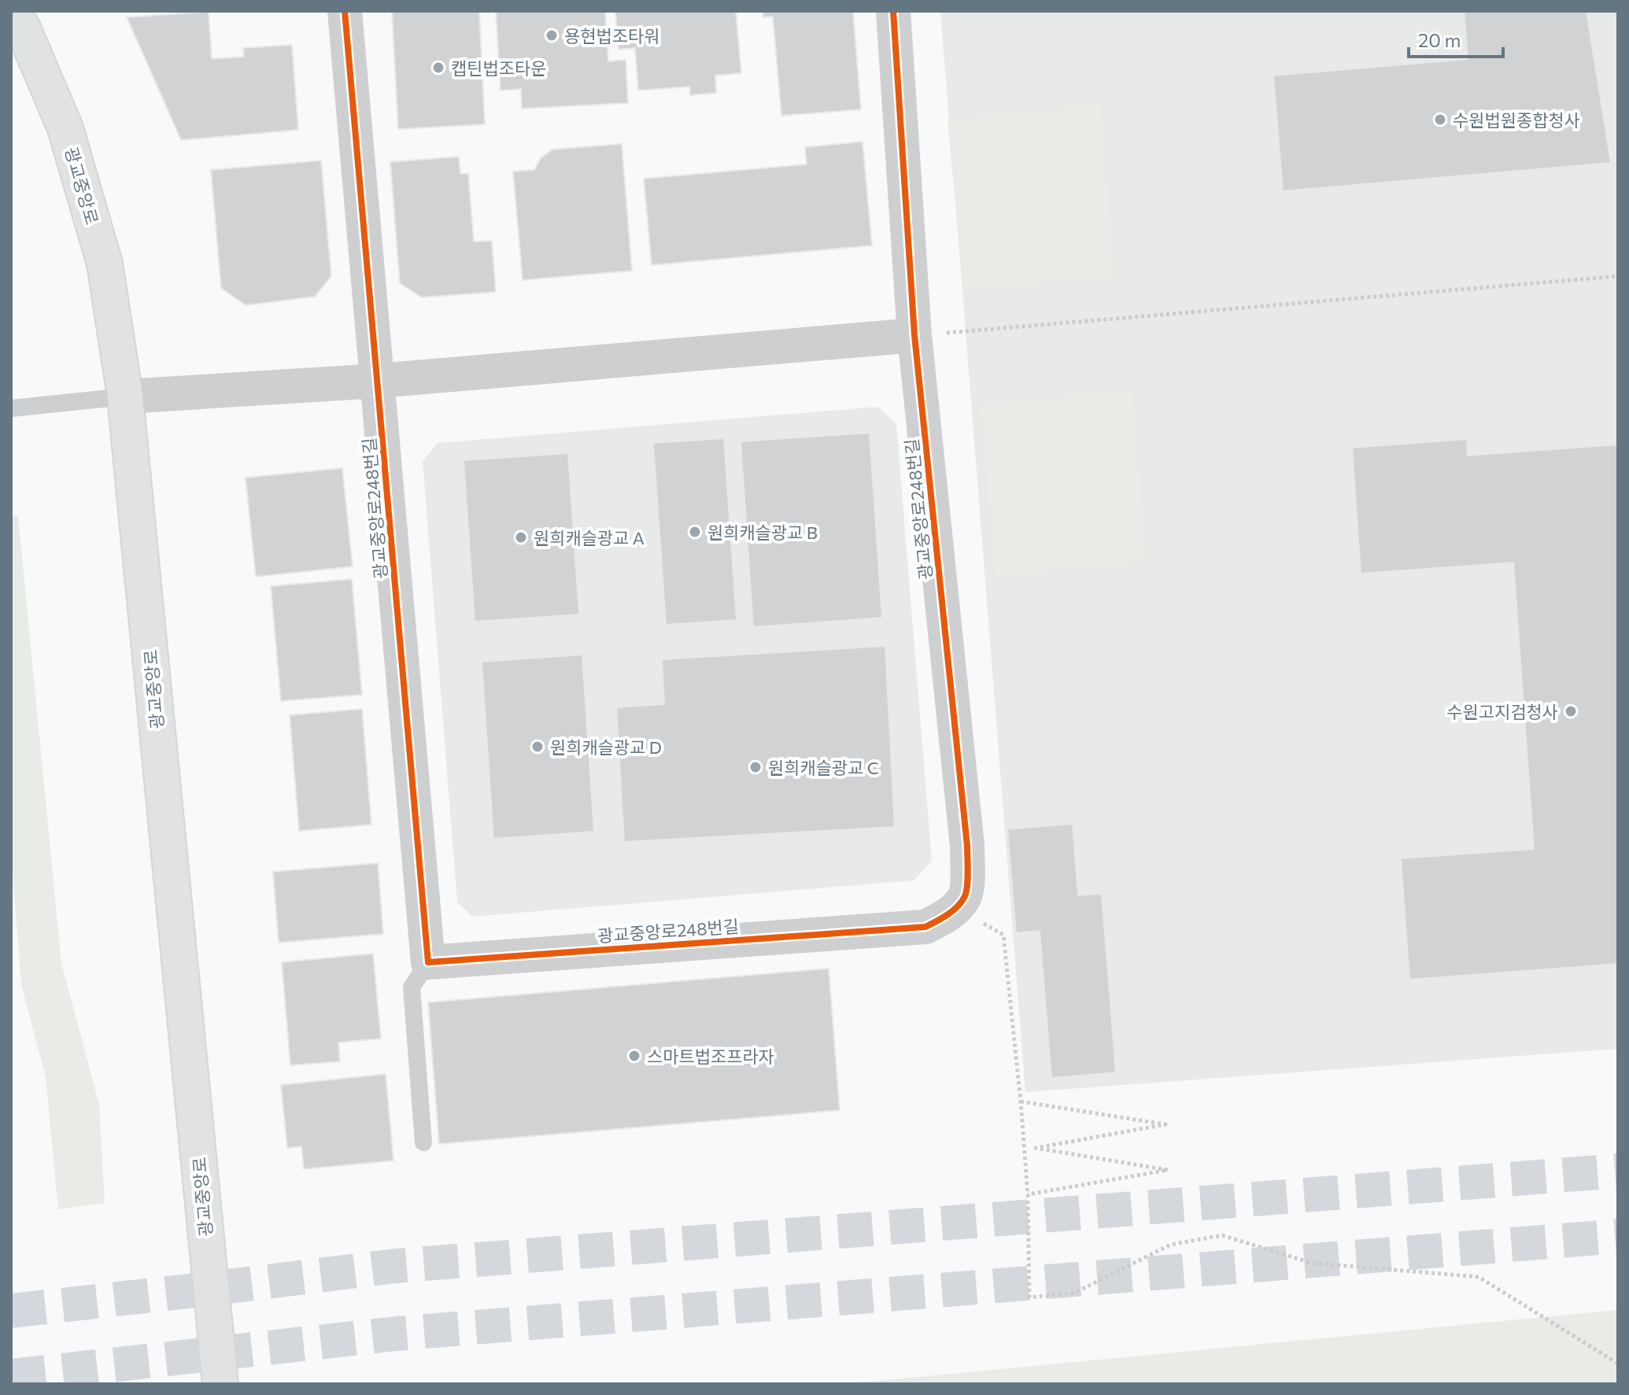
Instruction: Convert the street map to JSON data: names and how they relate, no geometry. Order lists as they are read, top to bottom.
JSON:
{
  "streets": {
    "main road": ["광교중앙로"],
    "street": ["광교중앙로248번길"]
  },
  "places": [
    "용현법조타워",
    "캡틴법조타운",
    "수원법원종합청사",
    "원희캐슬광교 B",
    "원희캐슬광교 A",
    "수원고지검청사",
    "원희캐슬광교 D",
    "원희캐슬광교 C",
    "스마트법조프라자"
  ],
  "scale_bar": "20 m"
}
